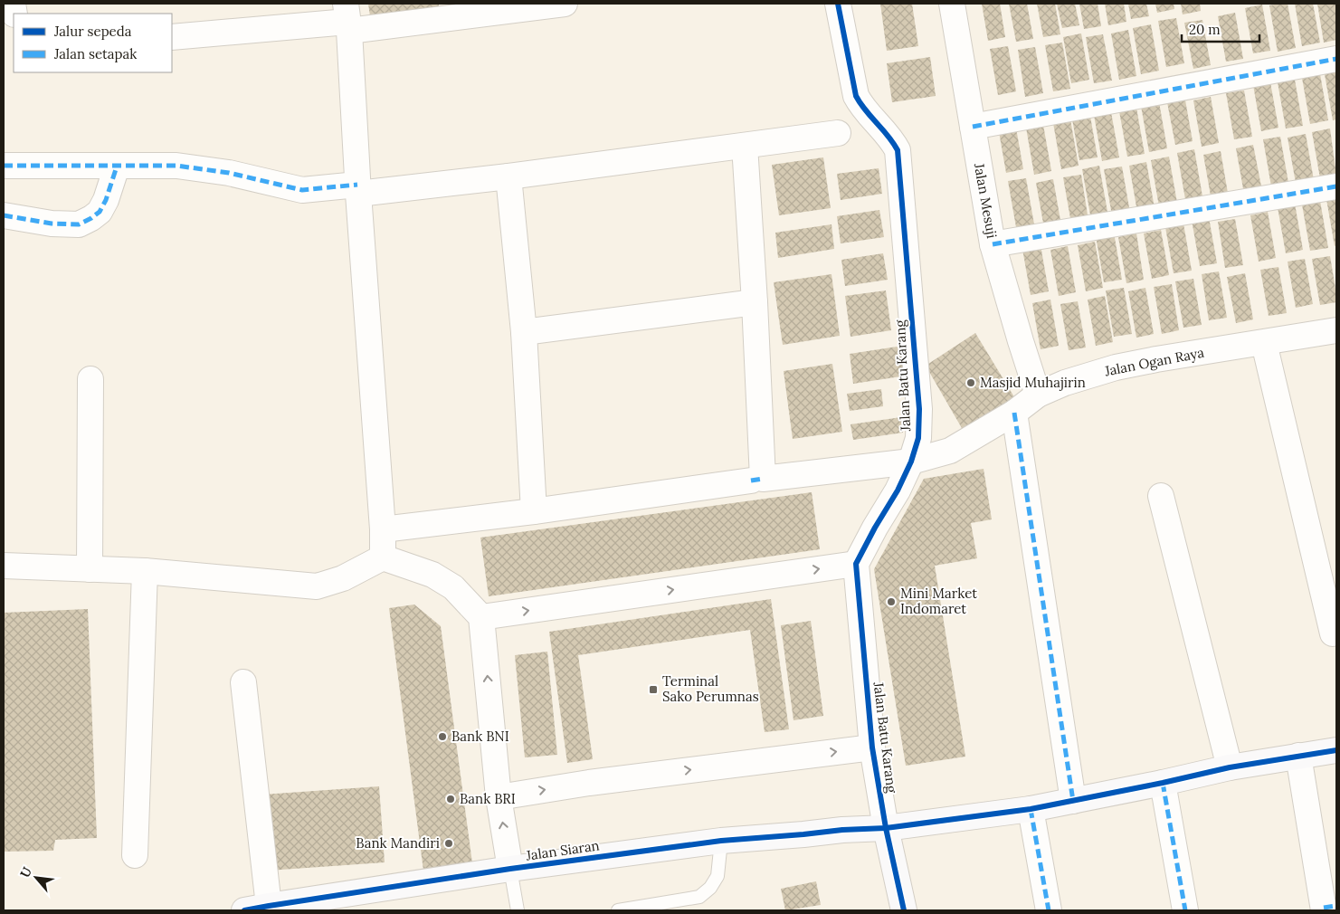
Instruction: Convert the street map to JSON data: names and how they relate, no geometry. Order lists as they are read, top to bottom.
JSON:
{
  "streets": {
    "street": [
      "Jalan Mesuji",
      "Jalan Ogan Raya",
      "Jalan Batu Karang",
      "Jalan Siaran"
    ]
  },
  "crossings": [
    ["Jalan Mesuji", "Jalan Ogan Raya"],
    ["Jalan Ogan Raya", "Jalan Batu Karang"],
    ["Jalan Batu Karang", "Jalan Siaran"]
  ],
  "places": {
    "other": [
      "Masjid Muhajirin",
      "Mini Market Indomaret",
      "Bank BNI",
      "Bank BRI",
      "Bank Mandiri"
    ],
    "transit": ["Terminal Sako Perumnas"]
  },
  "legend": ["Jalur sepeda", "Jalan setapak"],
  "scale_bar": "20 m",
  "north": "top left"
}
